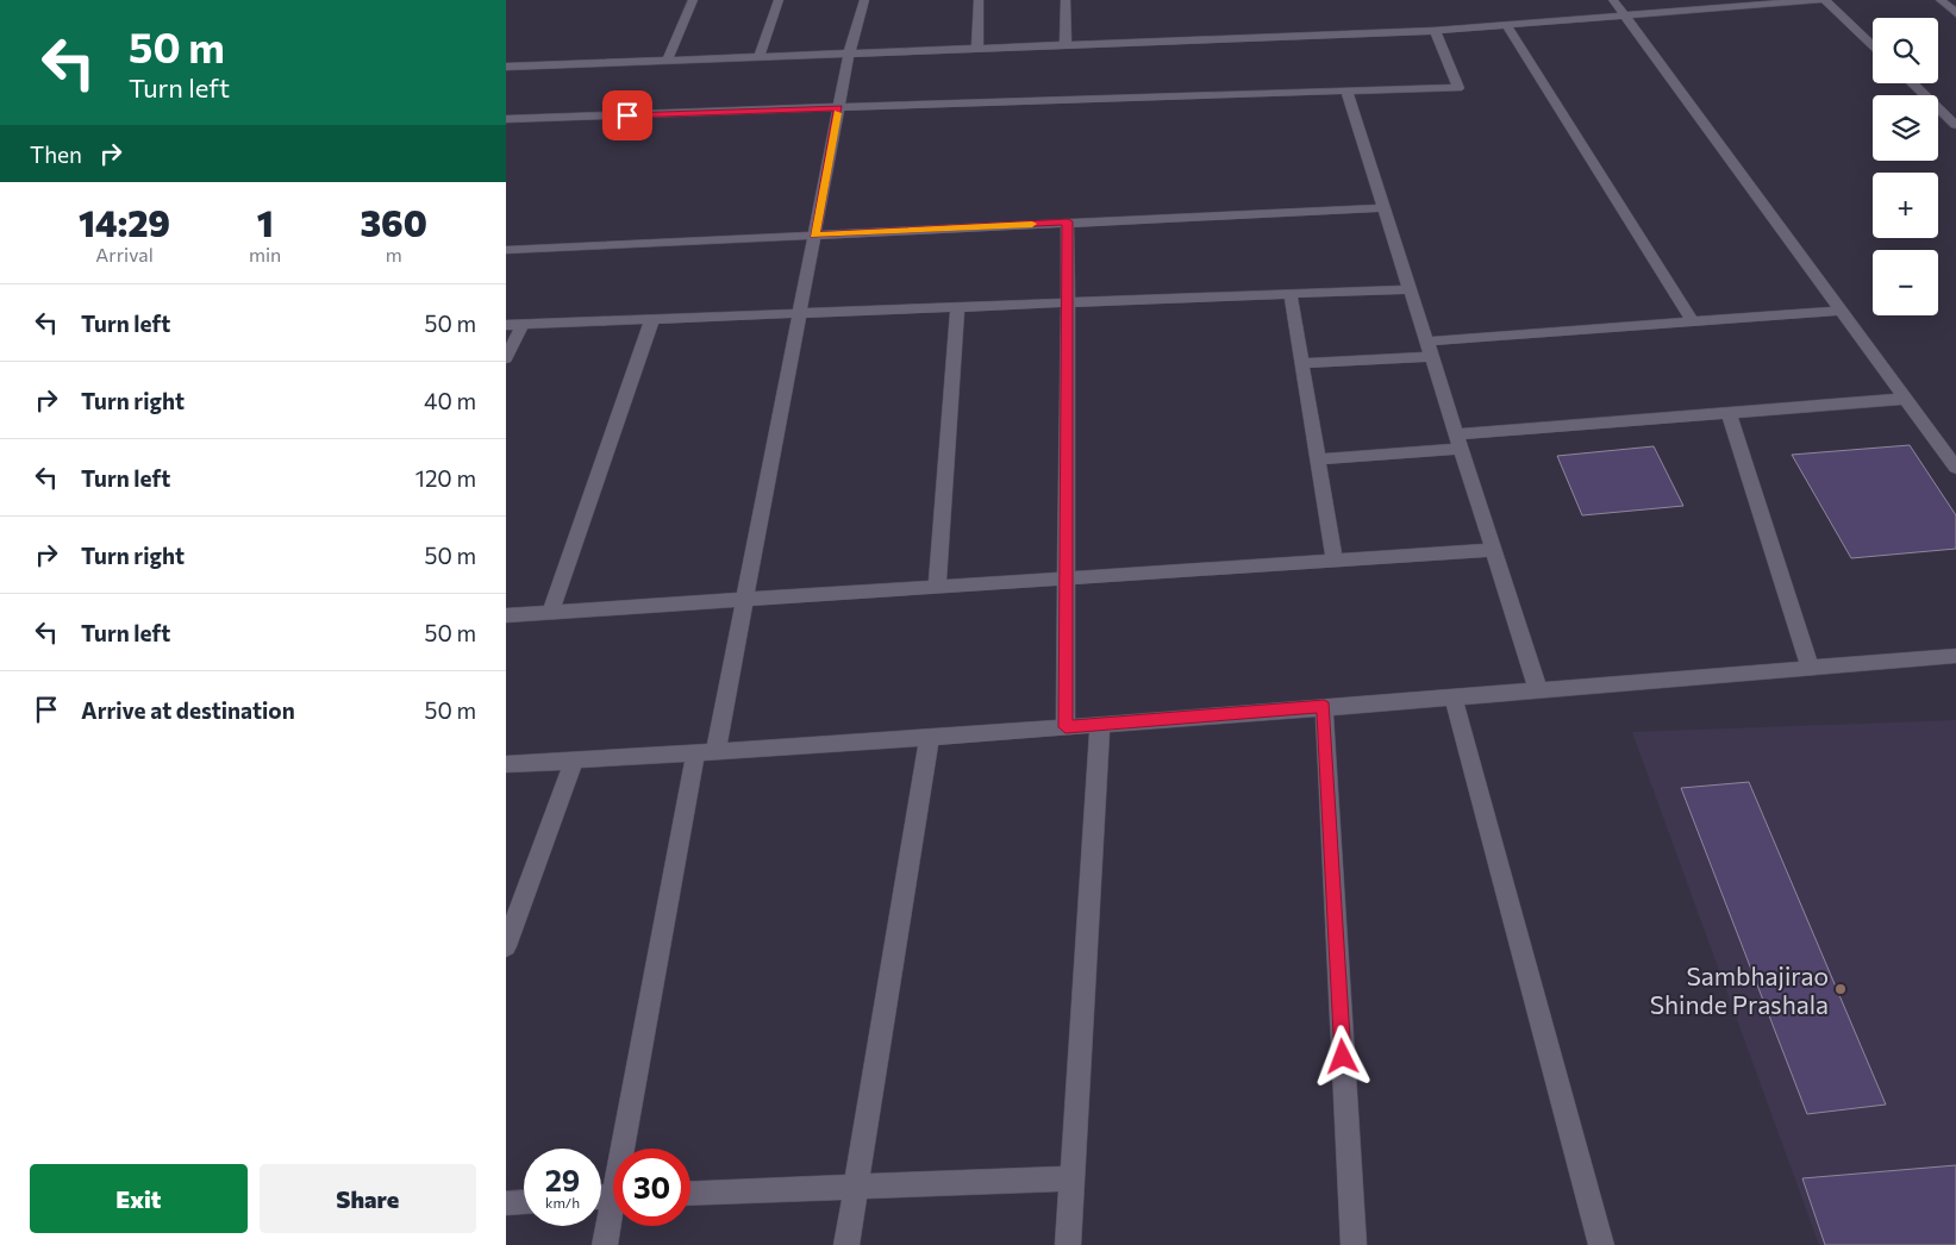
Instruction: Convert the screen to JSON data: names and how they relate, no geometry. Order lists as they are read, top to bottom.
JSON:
{
  "places": ["Sambhajirao Shinde Prashala"],
  "page": {
    "turn": ["50 m", "Turn left"],
    "map_buttons": ["+", "−"],
    "then": "Then",
    "eta": [
      "14:29",
      "Arrival",
      "1",
      "min",
      "360",
      "m"
    ],
    "list": [
      {
        "name": "Turn left",
        "value": "50 m"
      },
      {
        "name": "Turn right",
        "value": "40 m"
      },
      {
        "name": "Turn left",
        "value": "120 m"
      },
      {
        "name": "Turn right",
        "value": "50 m"
      },
      {
        "name": "Turn left",
        "value": "50 m"
      },
      {
        "name": "Arrive at destination",
        "value": "50 m"
      }
    ],
    "speed": "29 km/h",
    "limit": "30",
    "buttons": ["Exit", "Share"]
  }
}
